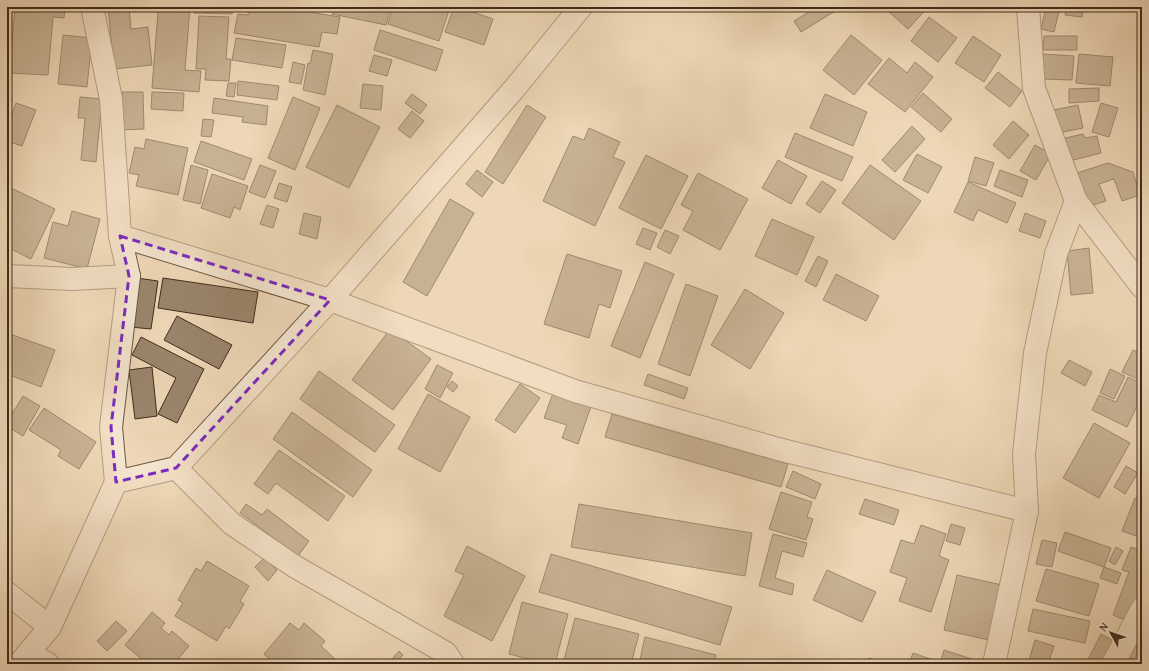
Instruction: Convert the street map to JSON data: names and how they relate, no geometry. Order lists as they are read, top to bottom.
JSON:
{
  "north": "top left"
}
